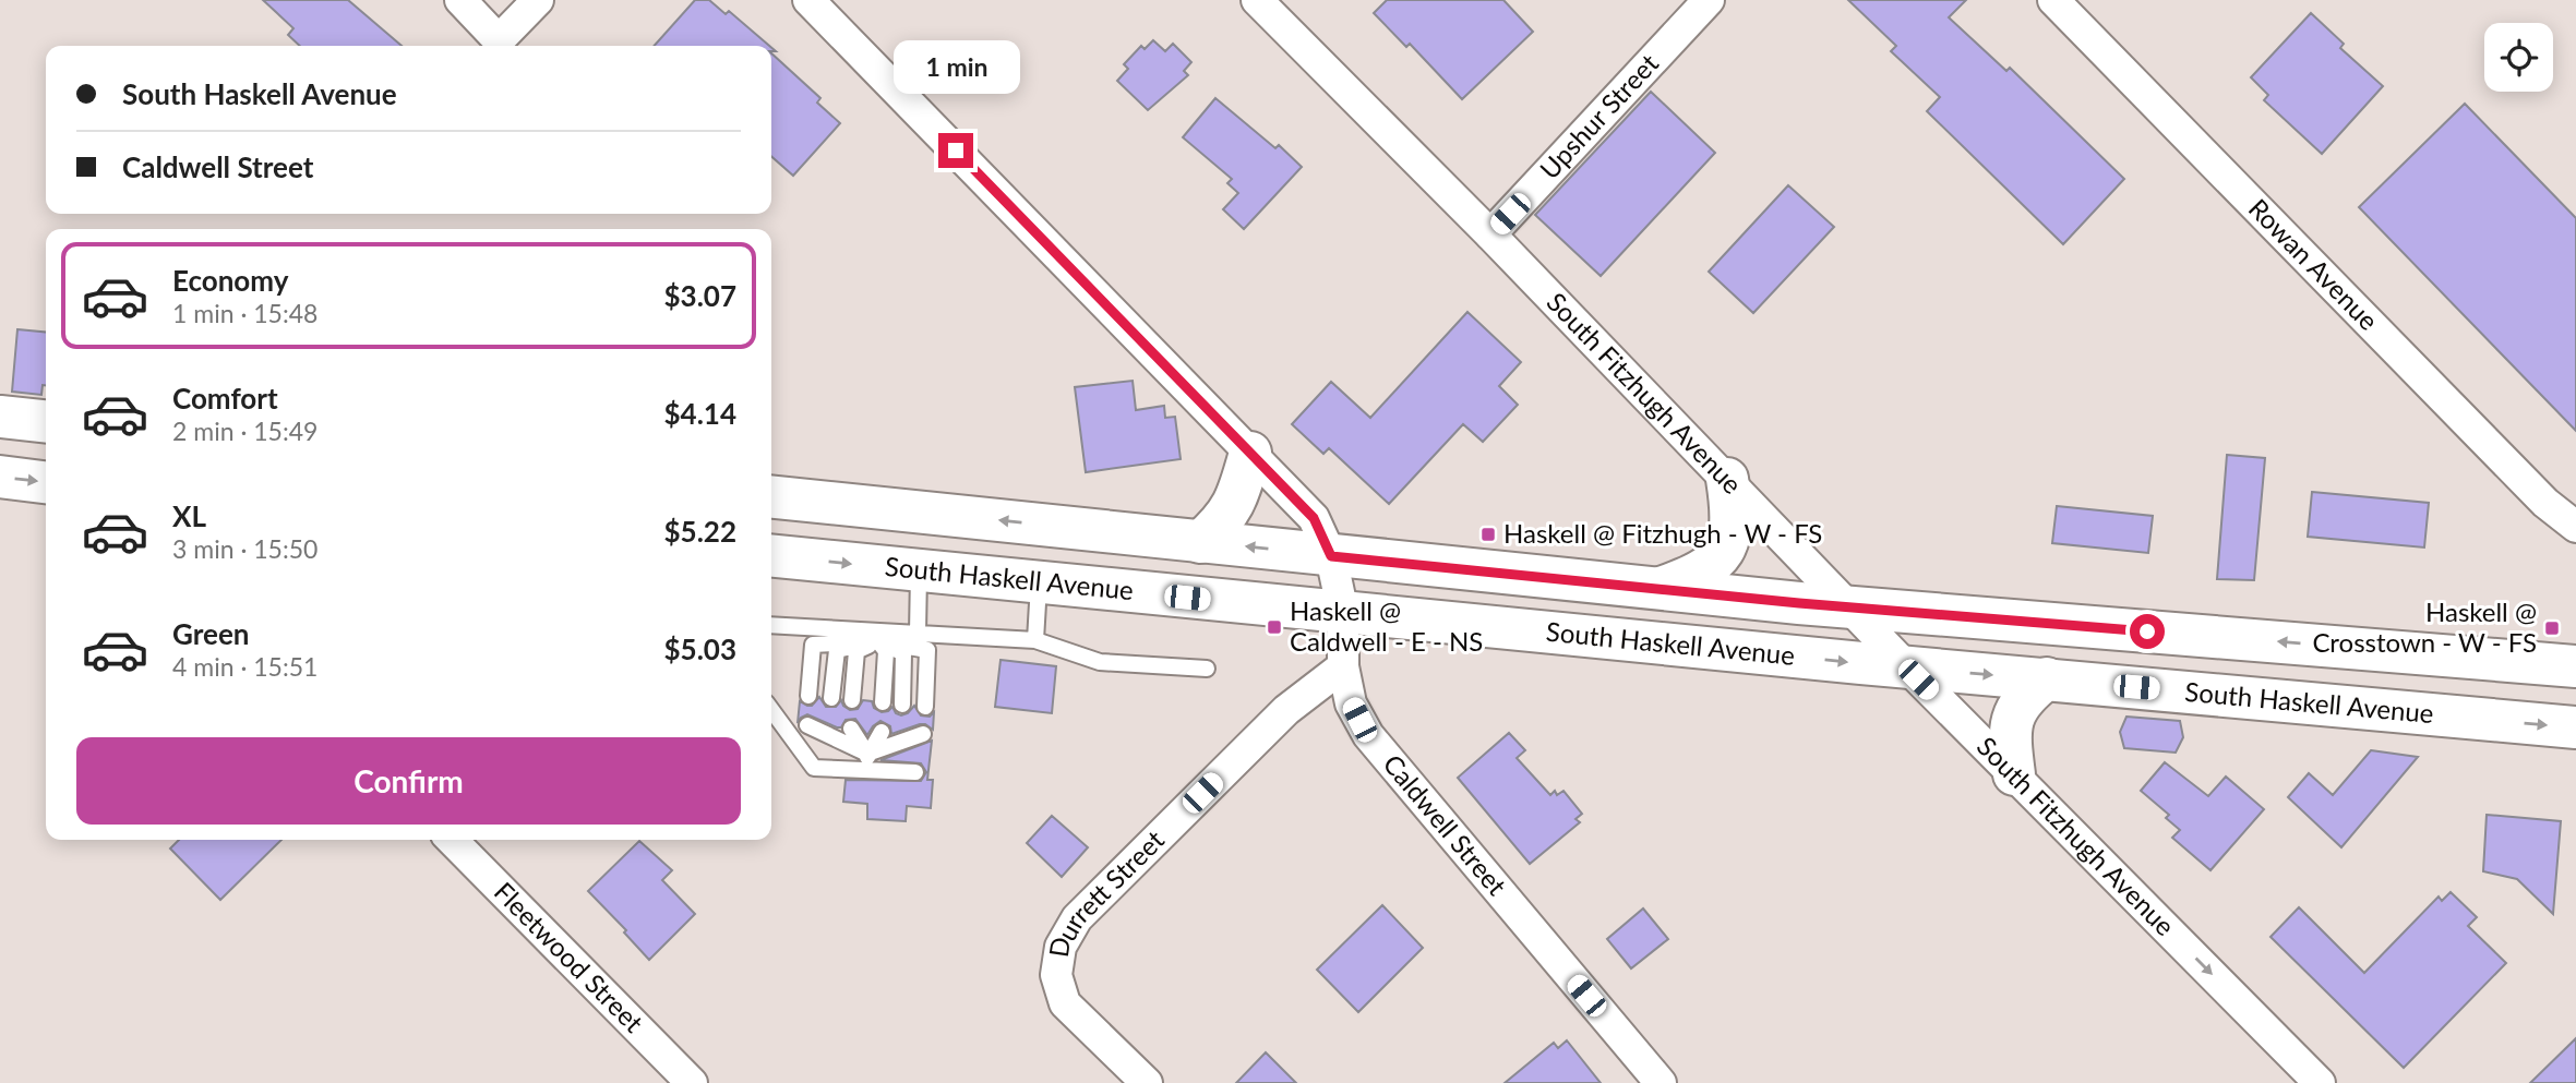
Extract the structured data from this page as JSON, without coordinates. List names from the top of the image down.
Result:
{
  "streets": {
    "main road": ["South Haskell Avenue"],
    "street": [
      "Upshur Street",
      "Rowan Avenue",
      "South Fitzhugh Avenue",
      "Caldwell Street",
      "Durrett Street",
      "Fleetwood Street"
    ]
  },
  "crossings": [
    ["Upshur Street", "South Fitzhugh Avenue"],
    ["South Fitzhugh Avenue", "South Haskell Avenue"],
    ["South Haskell Avenue", "Caldwell Street"],
    ["Caldwell Street", "Durrett Street"]
  ],
  "places": {
    "transit": ["Haskell @ Fitzhugh - W - FS", "Haskell @ Caldwell - E - NS", "Haskell @ Crosstown - W - FS"]
  },
  "page": {
    "bubble": "1 min",
    "banner": ["South Haskell Avenue", "Caldwell Street"],
    "list": [
      {
        "name": "Economy",
        "note": "1 min · 15:48",
        "value": "$3.07"
      },
      {
        "name": "Comfort",
        "note": "2 min · 15:49",
        "value": "$4.14"
      },
      {
        "name": "XL",
        "note": "3 min · 15:50",
        "value": "$5.22"
      },
      {
        "name": "Green",
        "note": "4 min · 15:51",
        "value": "$5.03"
      }
    ],
    "buttons": "Confirm"
  }
}
